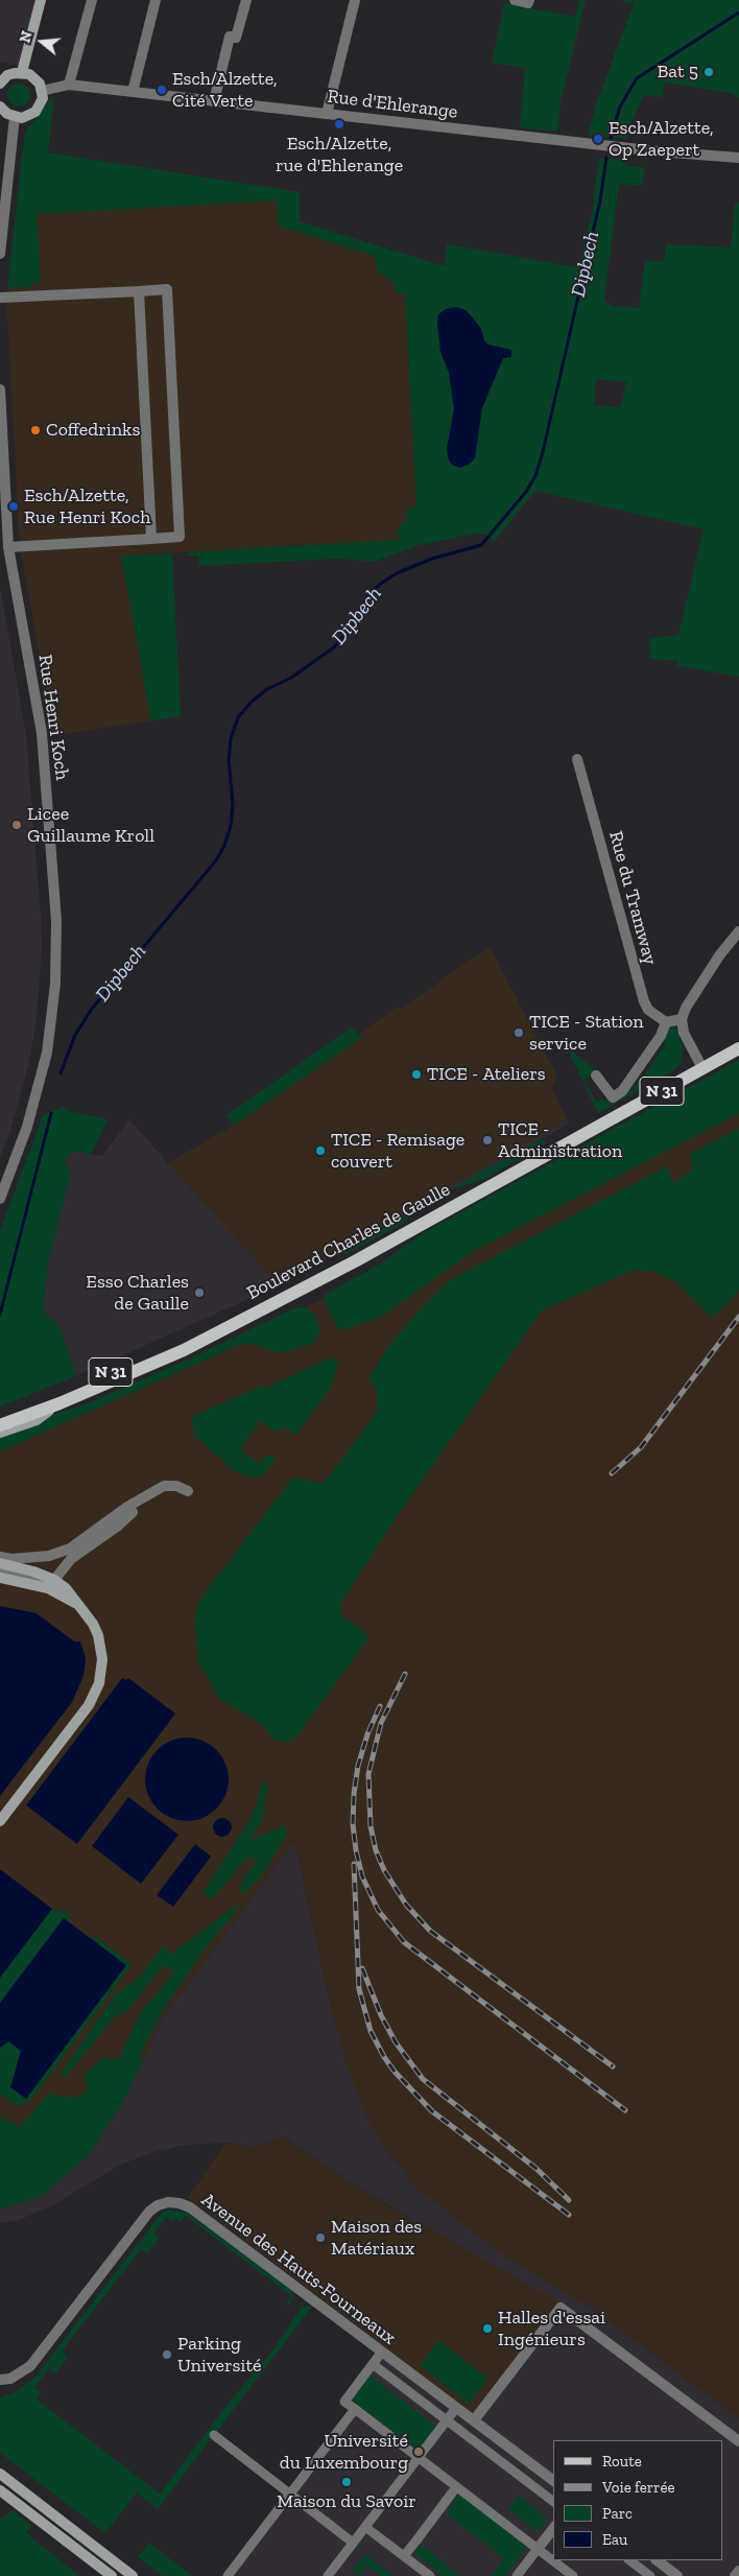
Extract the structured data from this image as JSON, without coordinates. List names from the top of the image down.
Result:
{
  "streets": {
    "main road": ["N 31", "Boulevard Charles de Gaulle"],
    "street": [
      "Rue d'Ehlerange",
      "Rue Henri Koch",
      "Rue du Tramway",
      "Avenue des Hauts-Fourneaux"
    ]
  },
  "water": ["Dipbech"],
  "places": [
    "Bat 5",
    "Esch/Alzette, Cité Verte",
    "Esch/Alzette, rue d'Ehlerange",
    "Esch/Alzette, Op Zaepert",
    "Coffedrinks",
    "Esch/Alzette, Rue Henri Koch",
    "Licee Guillaume Kroll",
    "TICE - Station service",
    "TICE - Ateliers",
    "TICE - Administration",
    "TICE - Remisage couvert",
    "Esso Charles de Gaulle",
    "Maison des Matériaux",
    "Halles d'essai Ingénieurs",
    "Parking Université",
    "Université du Luxembourg",
    "Maison du Savoir"
  ],
  "legend": [
    "Route",
    "Voie ferrée",
    "Parc",
    "Eau"
  ],
  "north": "left"
}
